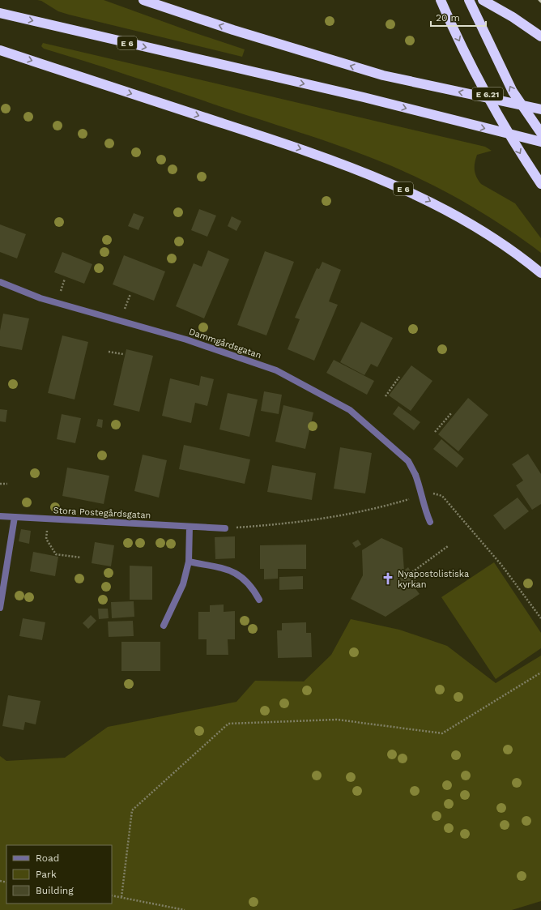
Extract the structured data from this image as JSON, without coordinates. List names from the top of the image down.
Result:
{
  "streets": {
    "highway": ["E 6", "E 6.21"],
    "street": ["Dammgårdsgatan", "Stora Postegårdsgatan"]
  },
  "places": {
    "church": ["Nyapostolistiska kyrkan"]
  },
  "legend": ["Road", "Park", "Building"],
  "scale_bar": "20 m"
}
